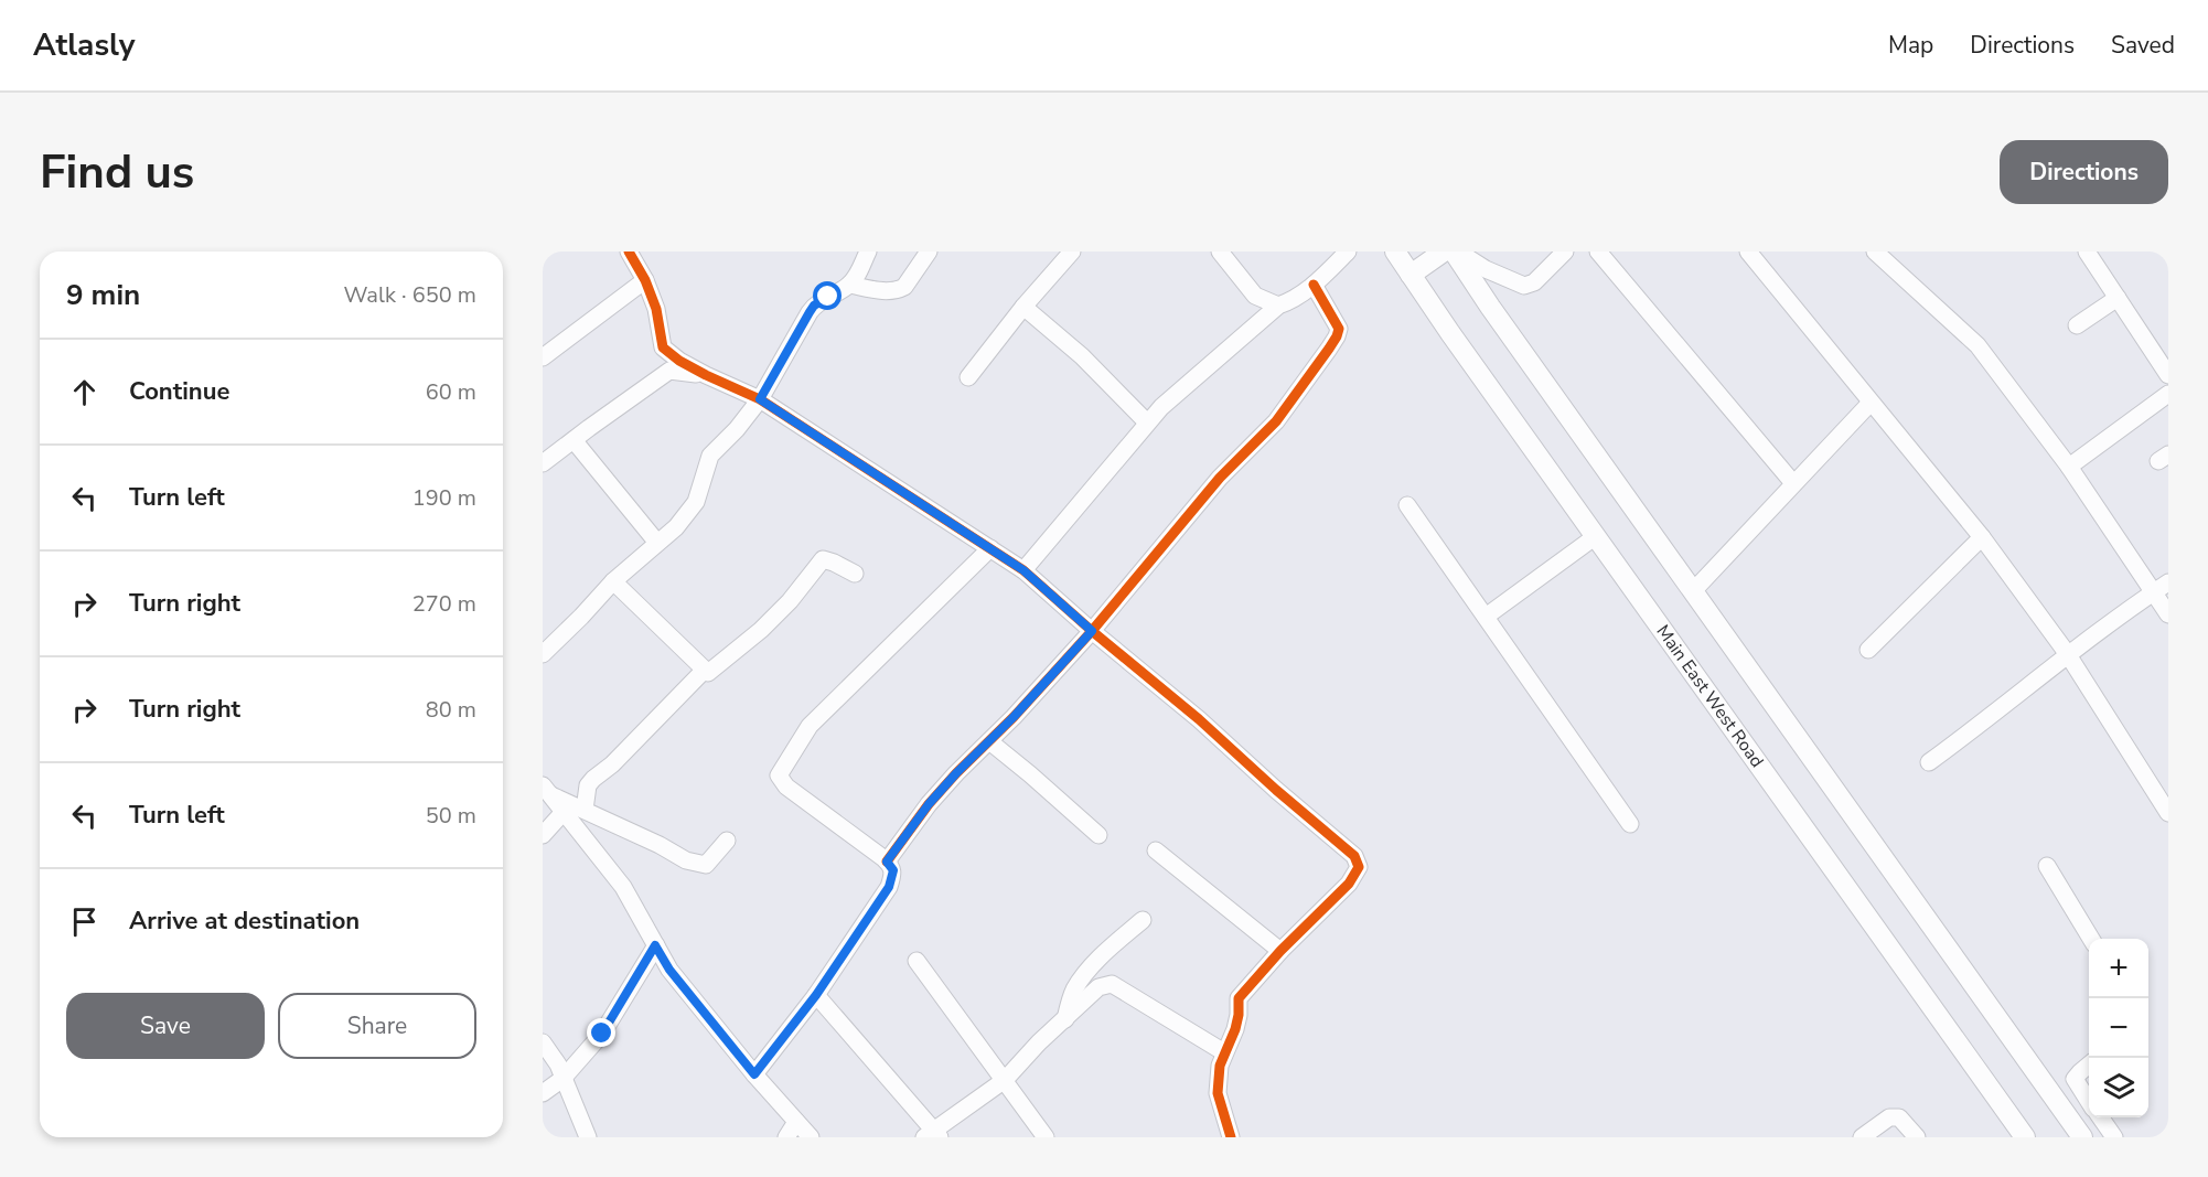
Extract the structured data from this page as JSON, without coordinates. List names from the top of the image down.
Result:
{
  "streets": {
    "main road": ["Main East West Road"]
  },
  "page": {
    "header": "Atlasly",
    "nav": ["Map", "Directions", "Saved"],
    "buttons": [
      "Directions",
      ["Save", "Share"]
    ],
    "title": "Find us",
    "heading": ["9 min", "Walk · 650 m"],
    "list": [
      ["Continue", "60 m"],
      ["Turn left", "190 m"],
      ["Turn right", "270 m"],
      ["Turn right", "80 m"],
      ["Turn left", "50 m"],
      "Arrive at destination"
    ],
    "map_buttons": ["+", "−"]
  }
}
